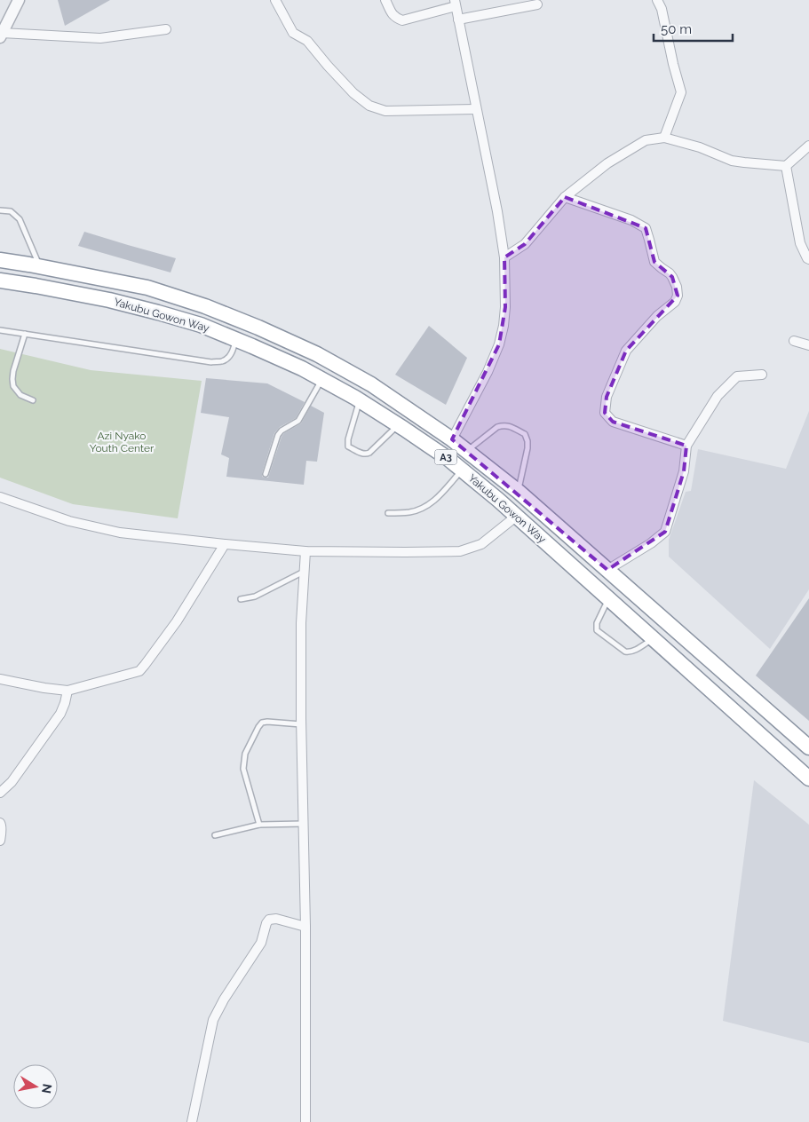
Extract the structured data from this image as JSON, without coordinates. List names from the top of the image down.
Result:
{
  "streets": {
    "highway": ["Yakubu Gowon Way", "A3"]
  },
  "parks": ["Azi Nyako Youth Center"],
  "scale_bar": "50 m",
  "north": "right"
}
